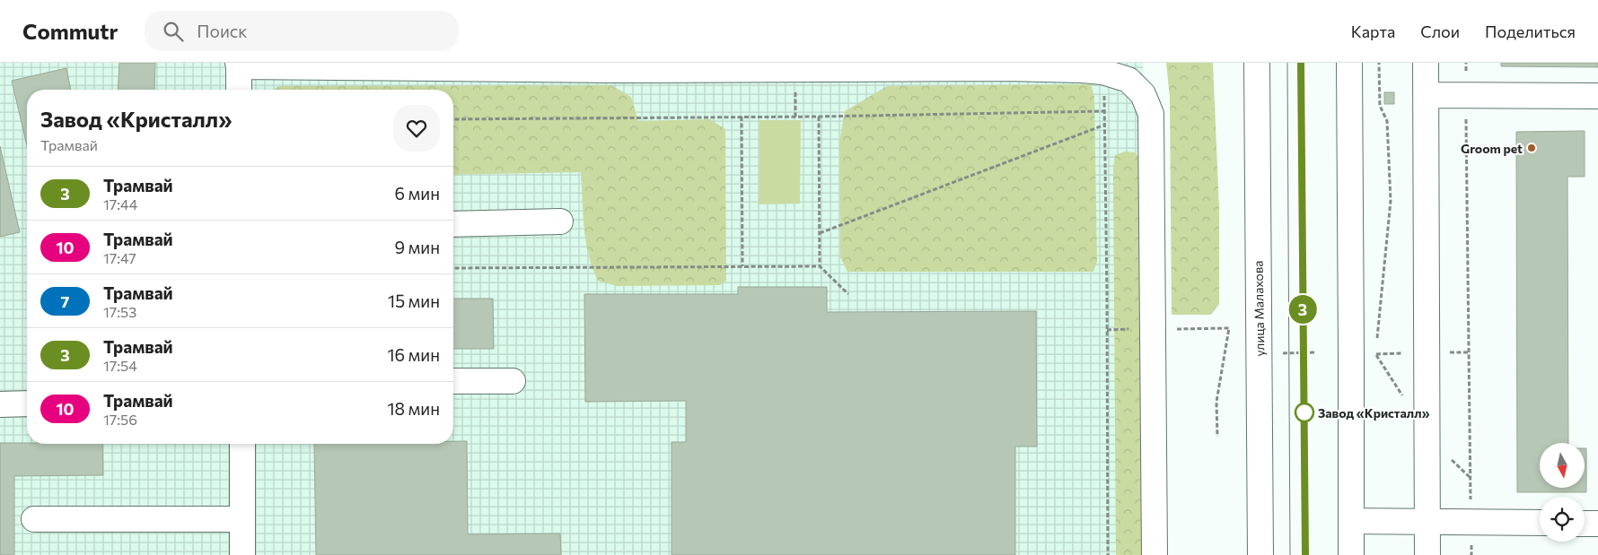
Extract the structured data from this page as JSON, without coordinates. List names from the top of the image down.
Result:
{
  "streets": {
    "street": ["улица Малахова"]
  },
  "places": ["Groom pet", "Завод «Кристалл»"],
  "lines": ["tram line 3"],
  "north": "bottom",
  "page": {
    "header": "Commutr",
    "search": "Поиск",
    "nav": ["Карта", "Слои", "Поделиться"],
    "on_map": "3",
    "heading": ["Завод «Кристалл»", "Трамвай"],
    "list": [
      {
        "mark": "3",
        "name": "Трамвай",
        "note": "17:44",
        "value": "6 мин"
      },
      {
        "mark": "10",
        "name": "Трамвай",
        "note": "17:47",
        "value": "9 мин"
      },
      {
        "mark": "7",
        "name": "Трамвай",
        "note": "17:53",
        "value": "15 мин"
      },
      {
        "mark": "3",
        "name": "Трамвай",
        "note": "17:54",
        "value": "16 мин"
      },
      {
        "mark": "10",
        "name": "Трамвай",
        "note": "17:56",
        "value": "18 мин"
      }
    ]
  }
}
